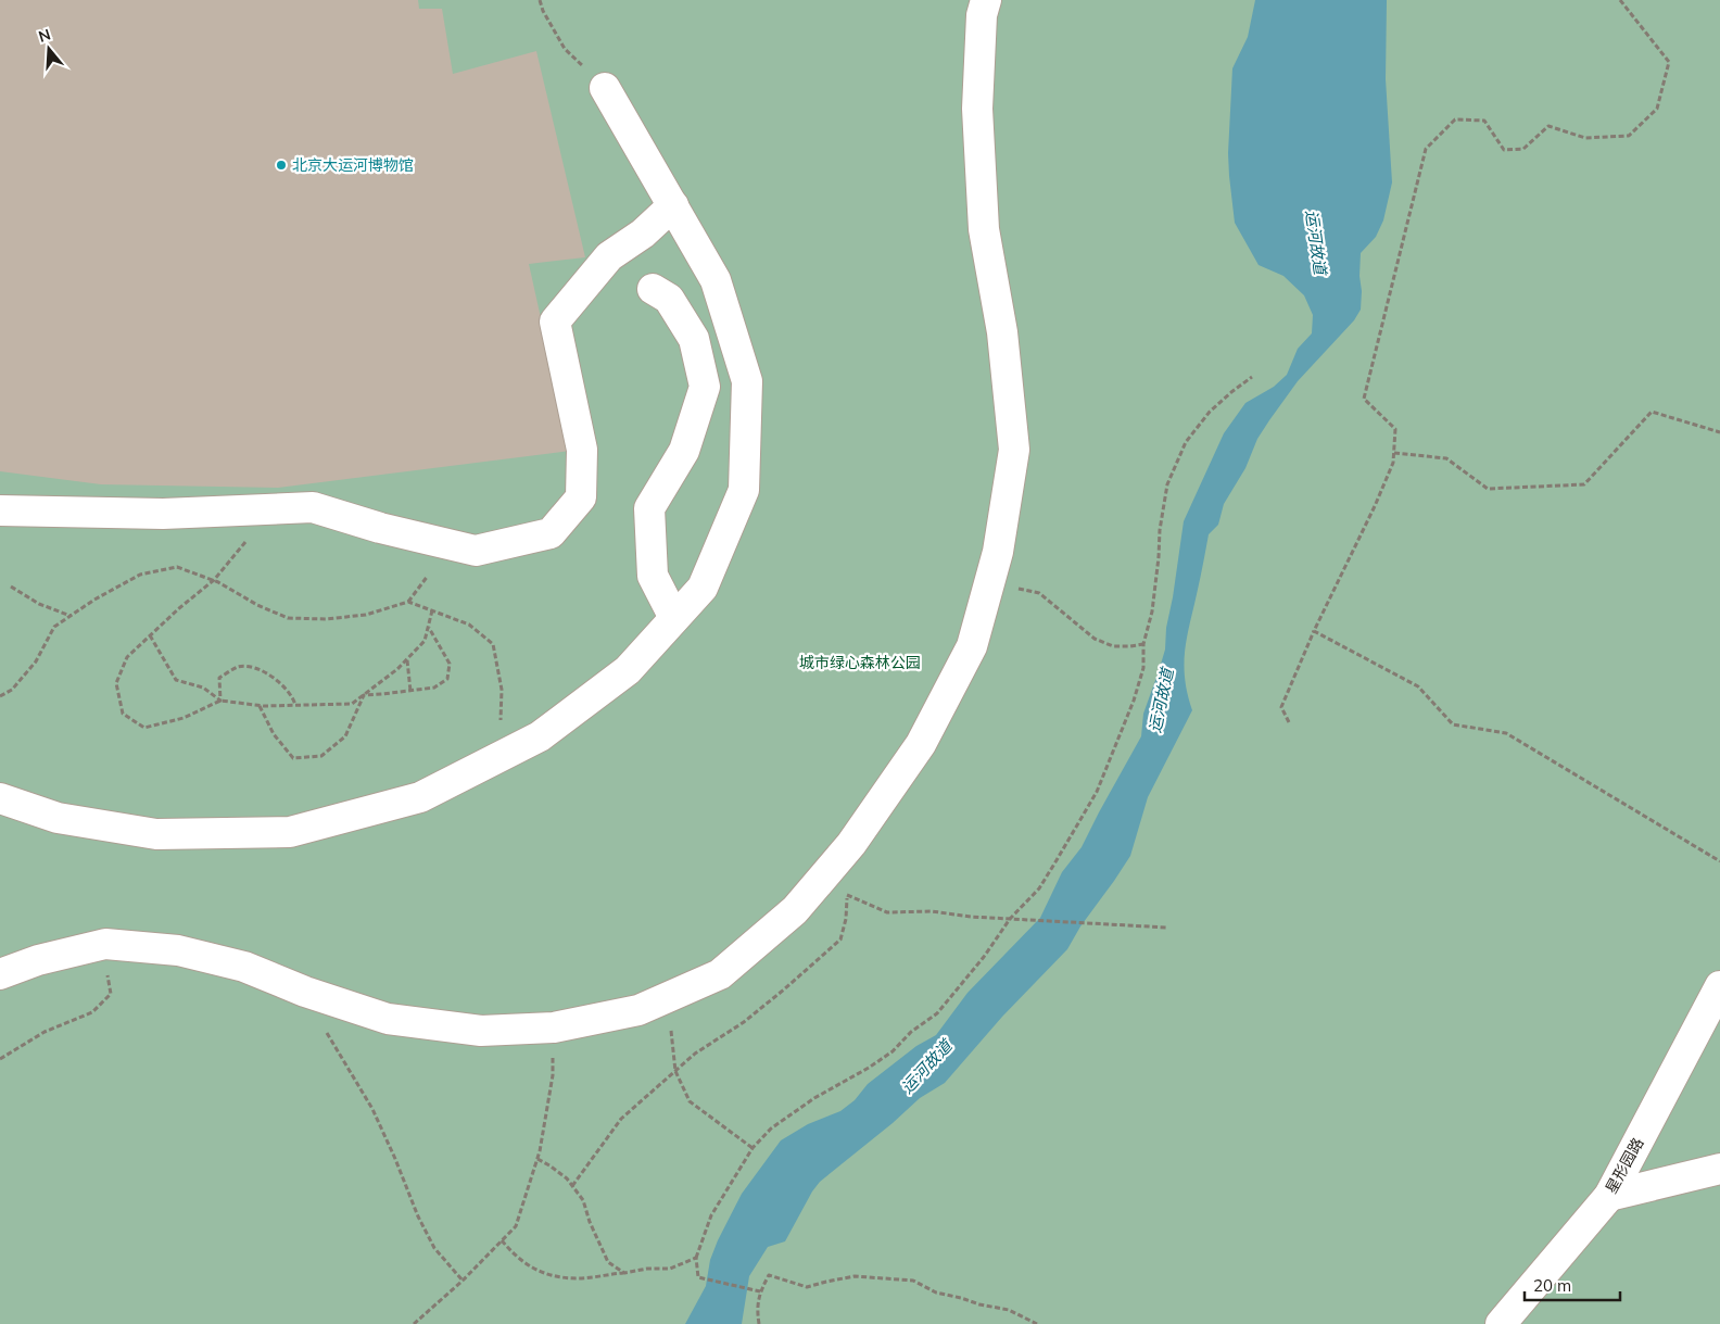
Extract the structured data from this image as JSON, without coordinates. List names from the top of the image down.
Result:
{
  "streets": {
    "street": ["星形园路"]
  },
  "water": ["运河故道"],
  "parks": ["城市绿心森林公园"],
  "places": ["北京大运河博物馆"],
  "scale_bar": "20 m",
  "north": "top"
}
